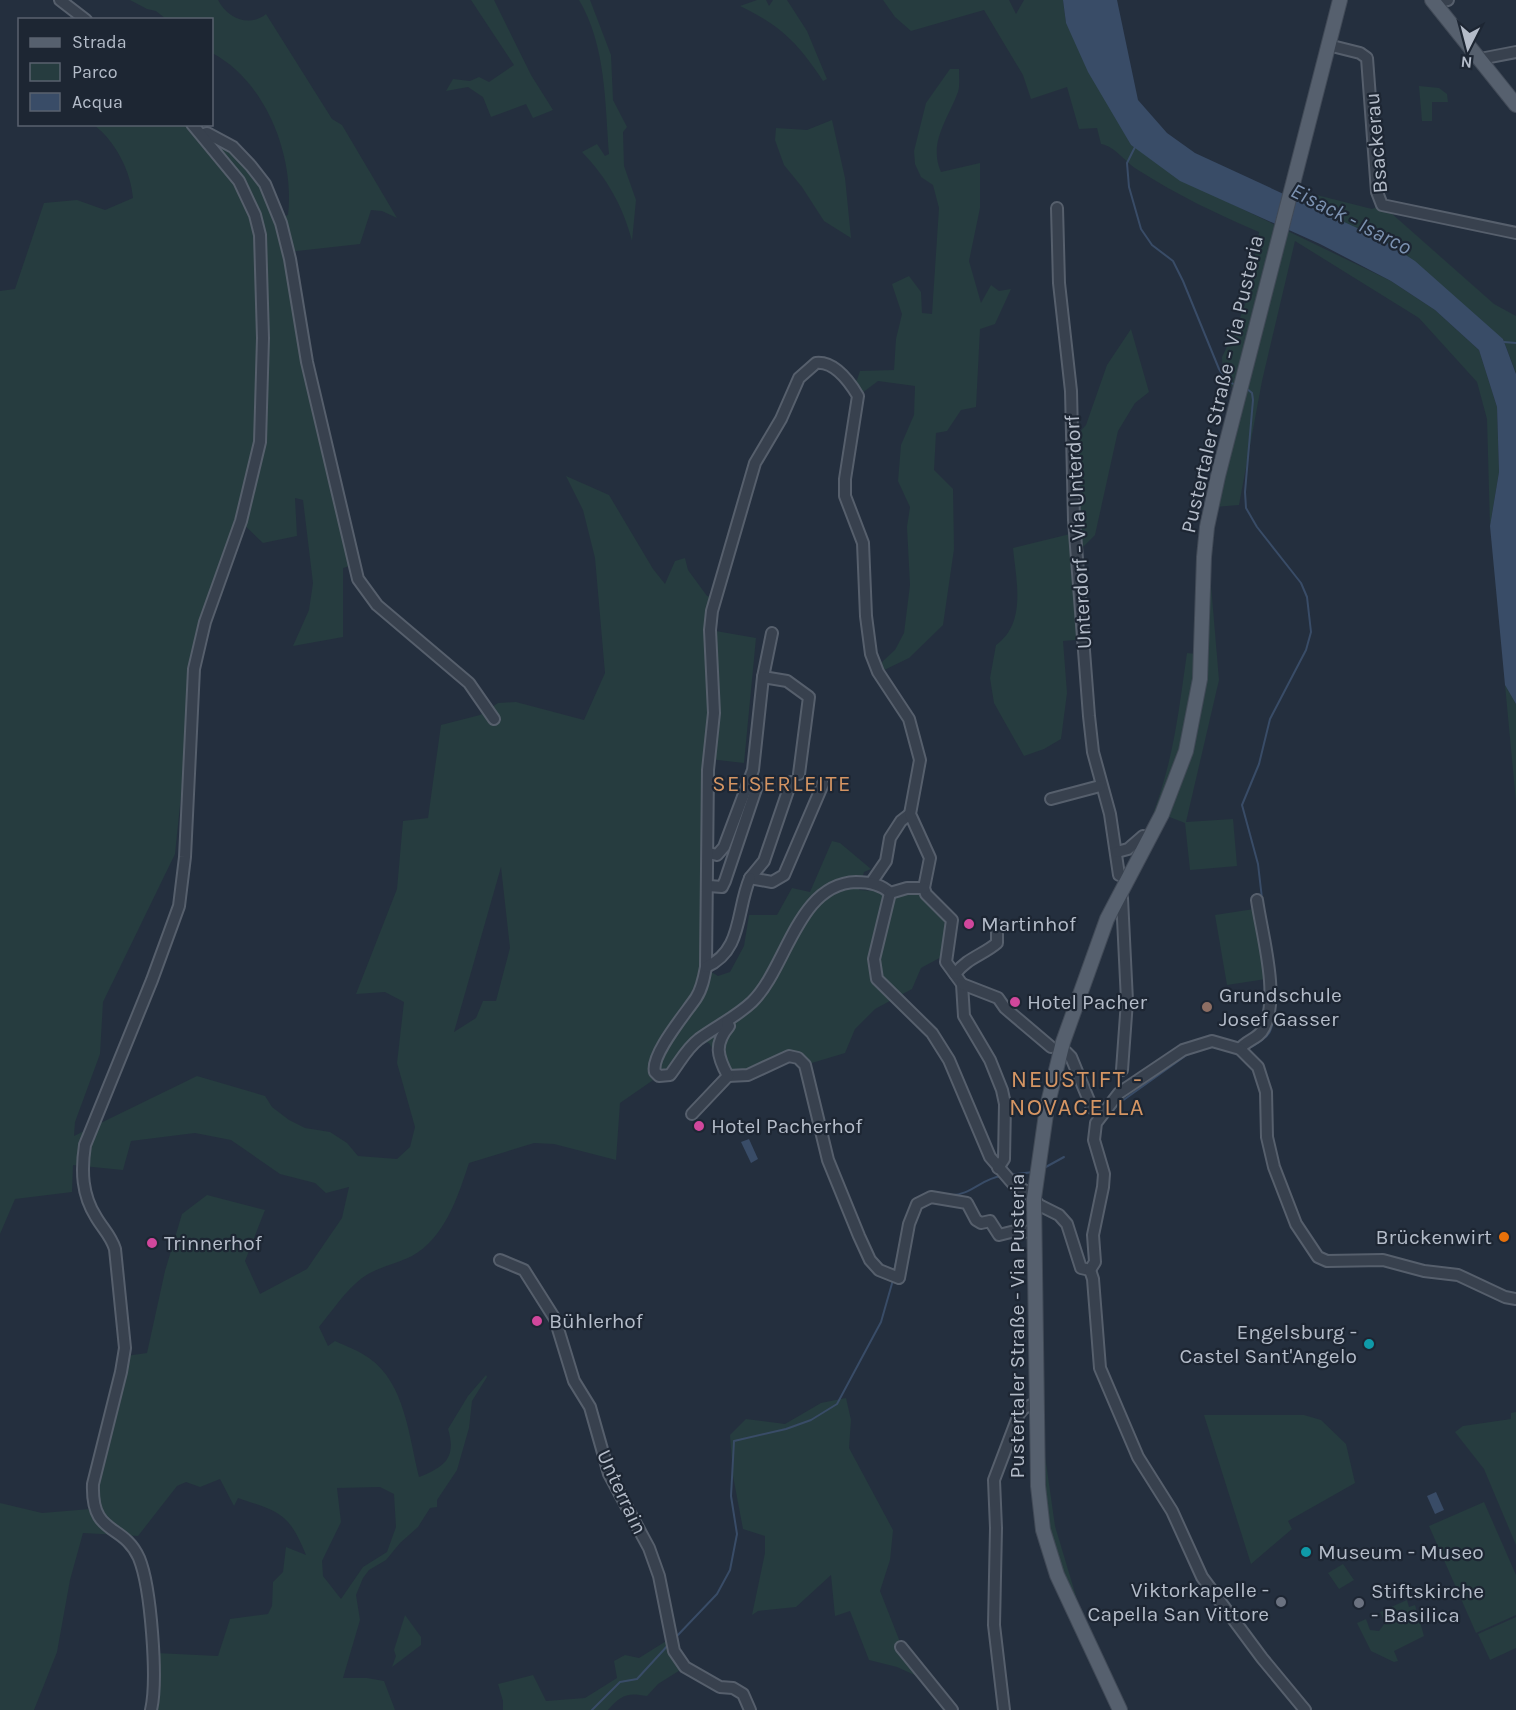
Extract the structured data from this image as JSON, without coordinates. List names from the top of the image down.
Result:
{
  "streets": {
    "main road": ["Pustertaler Straße - Via Pusteria"],
    "street": ["Bsackerau", "Unterdorf - Via Unterdorf", "Unterrain"]
  },
  "crossings": [
    ["Bsackerau", "Pustertaler Straße - Via Pusteria"]
  ],
  "districts": ["SEISERLEITE", "NEUSTIFT - NOVACELLA"],
  "water": ["Eisack - Isarco"],
  "places": [
    "Martinhof",
    "Hotel Pacher",
    "Grundschule Josef Gasser",
    "Hotel Pacherhof",
    "Brückenwirt",
    "Trinnerhof",
    "Bühlerhof",
    "Engelsburg - Castel Sant'Angelo",
    "Museum - Museo",
    "Viktorkapelle - Capella San Vittore",
    "Stiftskirche - Basilica"
  ],
  "legend": ["Strada", "Parco", "Acqua"],
  "north": "bottom"
}
